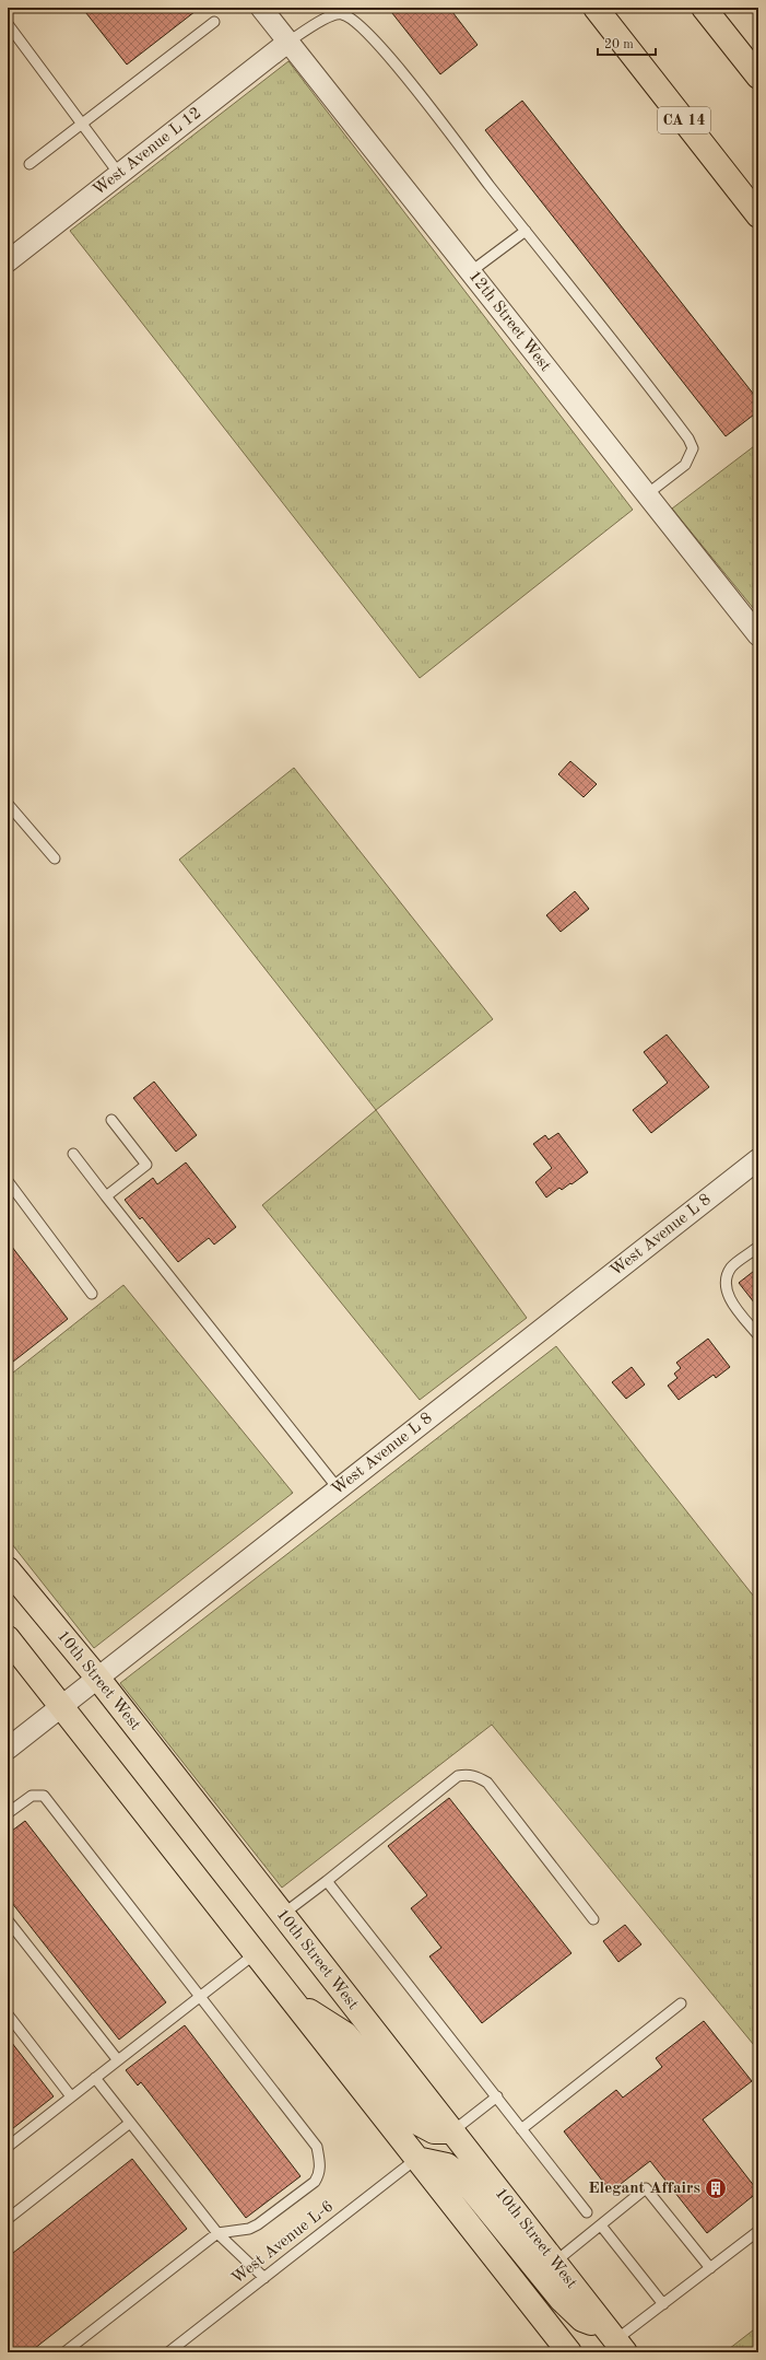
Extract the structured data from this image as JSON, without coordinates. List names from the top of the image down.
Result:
{
  "streets": {
    "main road": ["CA 14", "10th Street West"],
    "street": ["West Avenue L 12", "12th Street West", "West Avenue L 8"],
    "lane": ["West Avenue L-6"]
  },
  "crossings": [
    ["West Avenue L 12", "12th Street West"],
    ["West Avenue L 8", "10th Street West"]
  ],
  "places": {
    "building": ["Elegant Affairs"]
  },
  "scale_bar": "20 m"
}
